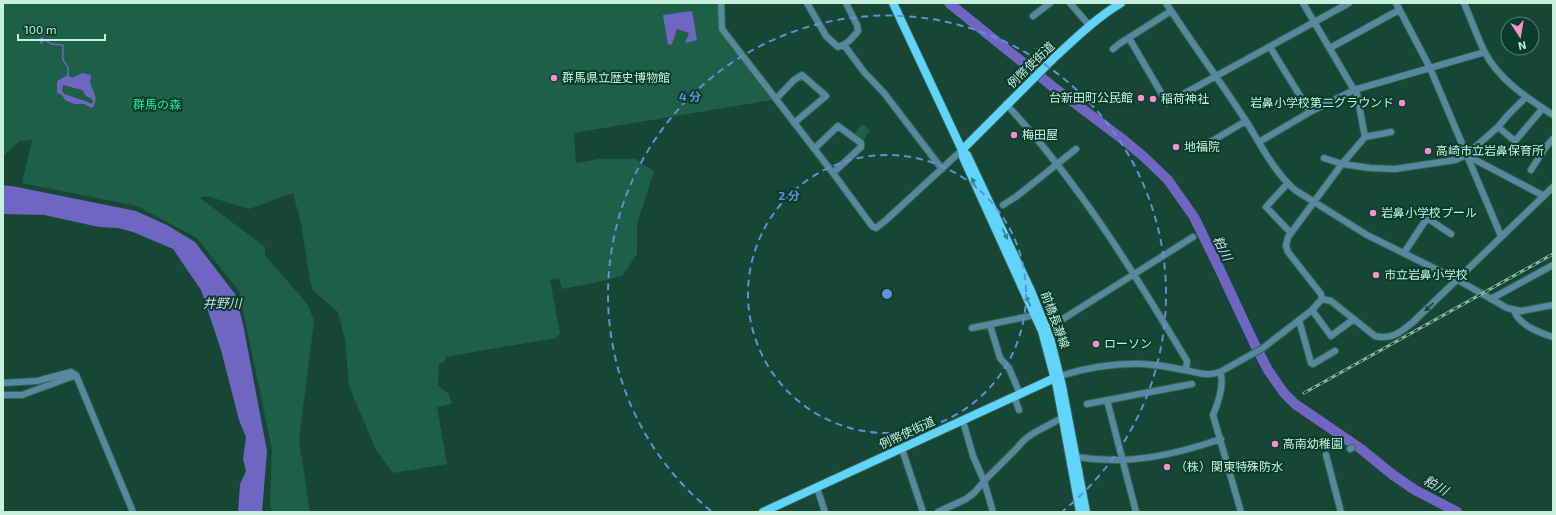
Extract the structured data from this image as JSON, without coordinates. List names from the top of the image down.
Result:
{
  "streets": {
    "main road": ["例幣使街道", "前橋長瀞線"]
  },
  "crossings": [
    ["例幣使街道", "前橋長瀞線"]
  ],
  "water": ["粕川", "井野川"],
  "parks": ["群馬の森"],
  "places": [
    "群馬県立歴史博物館",
    "台新田町公民館",
    "稲荷神社",
    "岩鼻小学校第二グラウンド",
    "梅田屋",
    "地福院",
    "高崎市立岩鼻保育所",
    "岩鼻小学校プール",
    "市立岩鼻小学校",
    "ローソン",
    "高南幼稚園",
    "（株）関東特殊防水"
  ],
  "scale_bar": "100 m",
  "north": "bottom",
  "rings": ["4 分", "2 分"]
}
